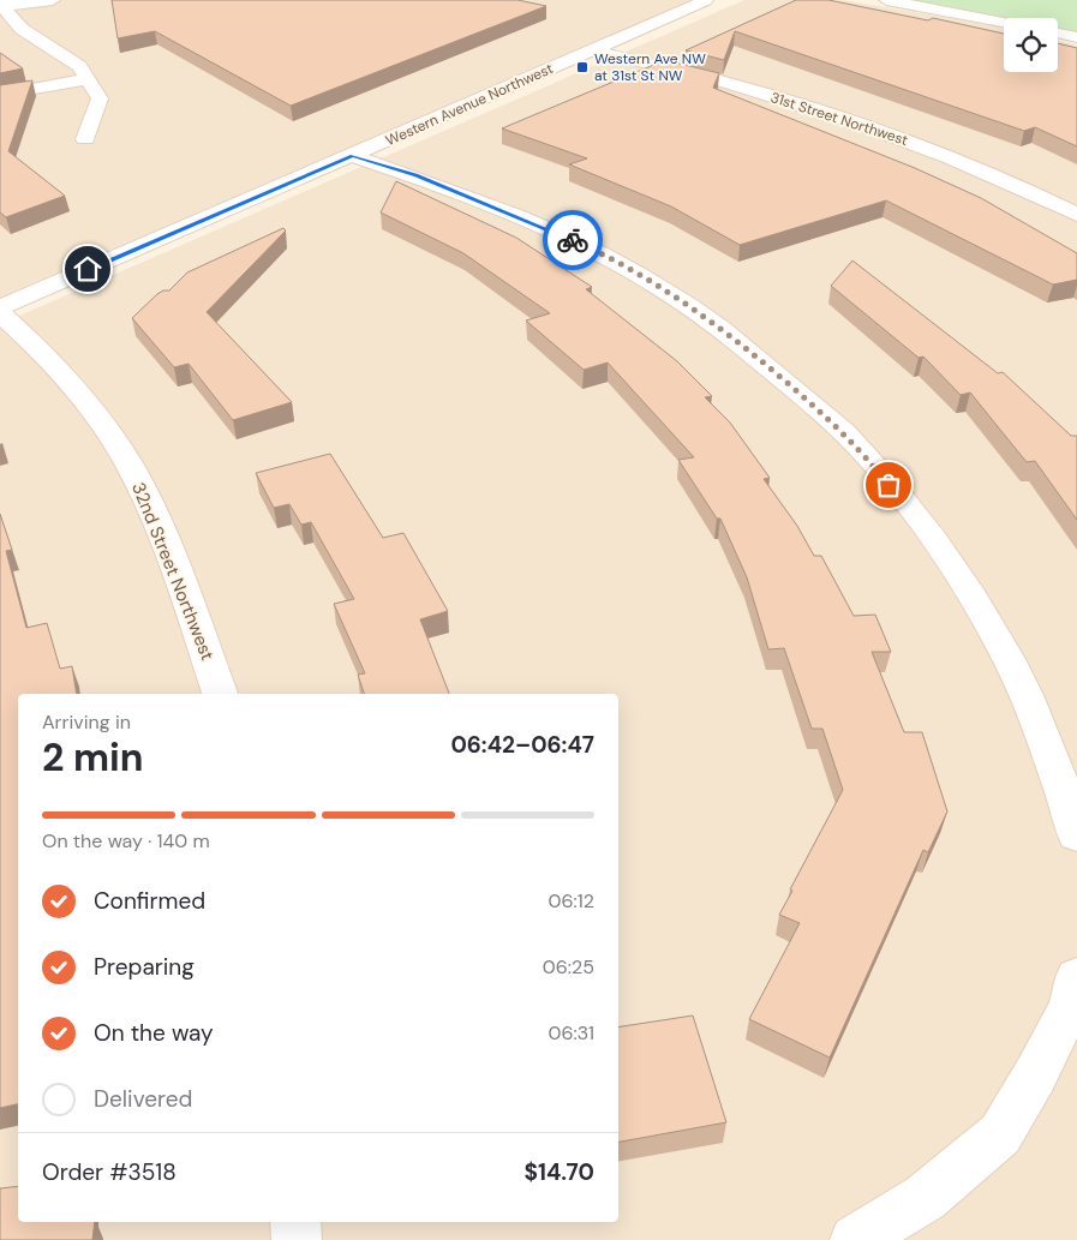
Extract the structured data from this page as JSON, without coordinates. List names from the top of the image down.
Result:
{
  "streets": {
    "street": ["Western Avenue Northwest", "31st Street Northwest", "32nd Street Northwest"]
  },
  "crossings": [
    ["Western Avenue Northwest", "31st Street Northwest"]
  ],
  "places": {
    "transit": ["Western Ave NW at 31st St NW"]
  },
  "page": {
    "heading": ["2 min", "Arriving in", "06:42–06:47"],
    "panel": ["Order #3518", "$14.70"],
    "bar": "On the way · 140 m",
    "list": [
      ["Confirmed", "06:12"],
      ["Preparing", "06:25"],
      ["On the way", "06:31"],
      "Delivered"
    ]
  }
}
